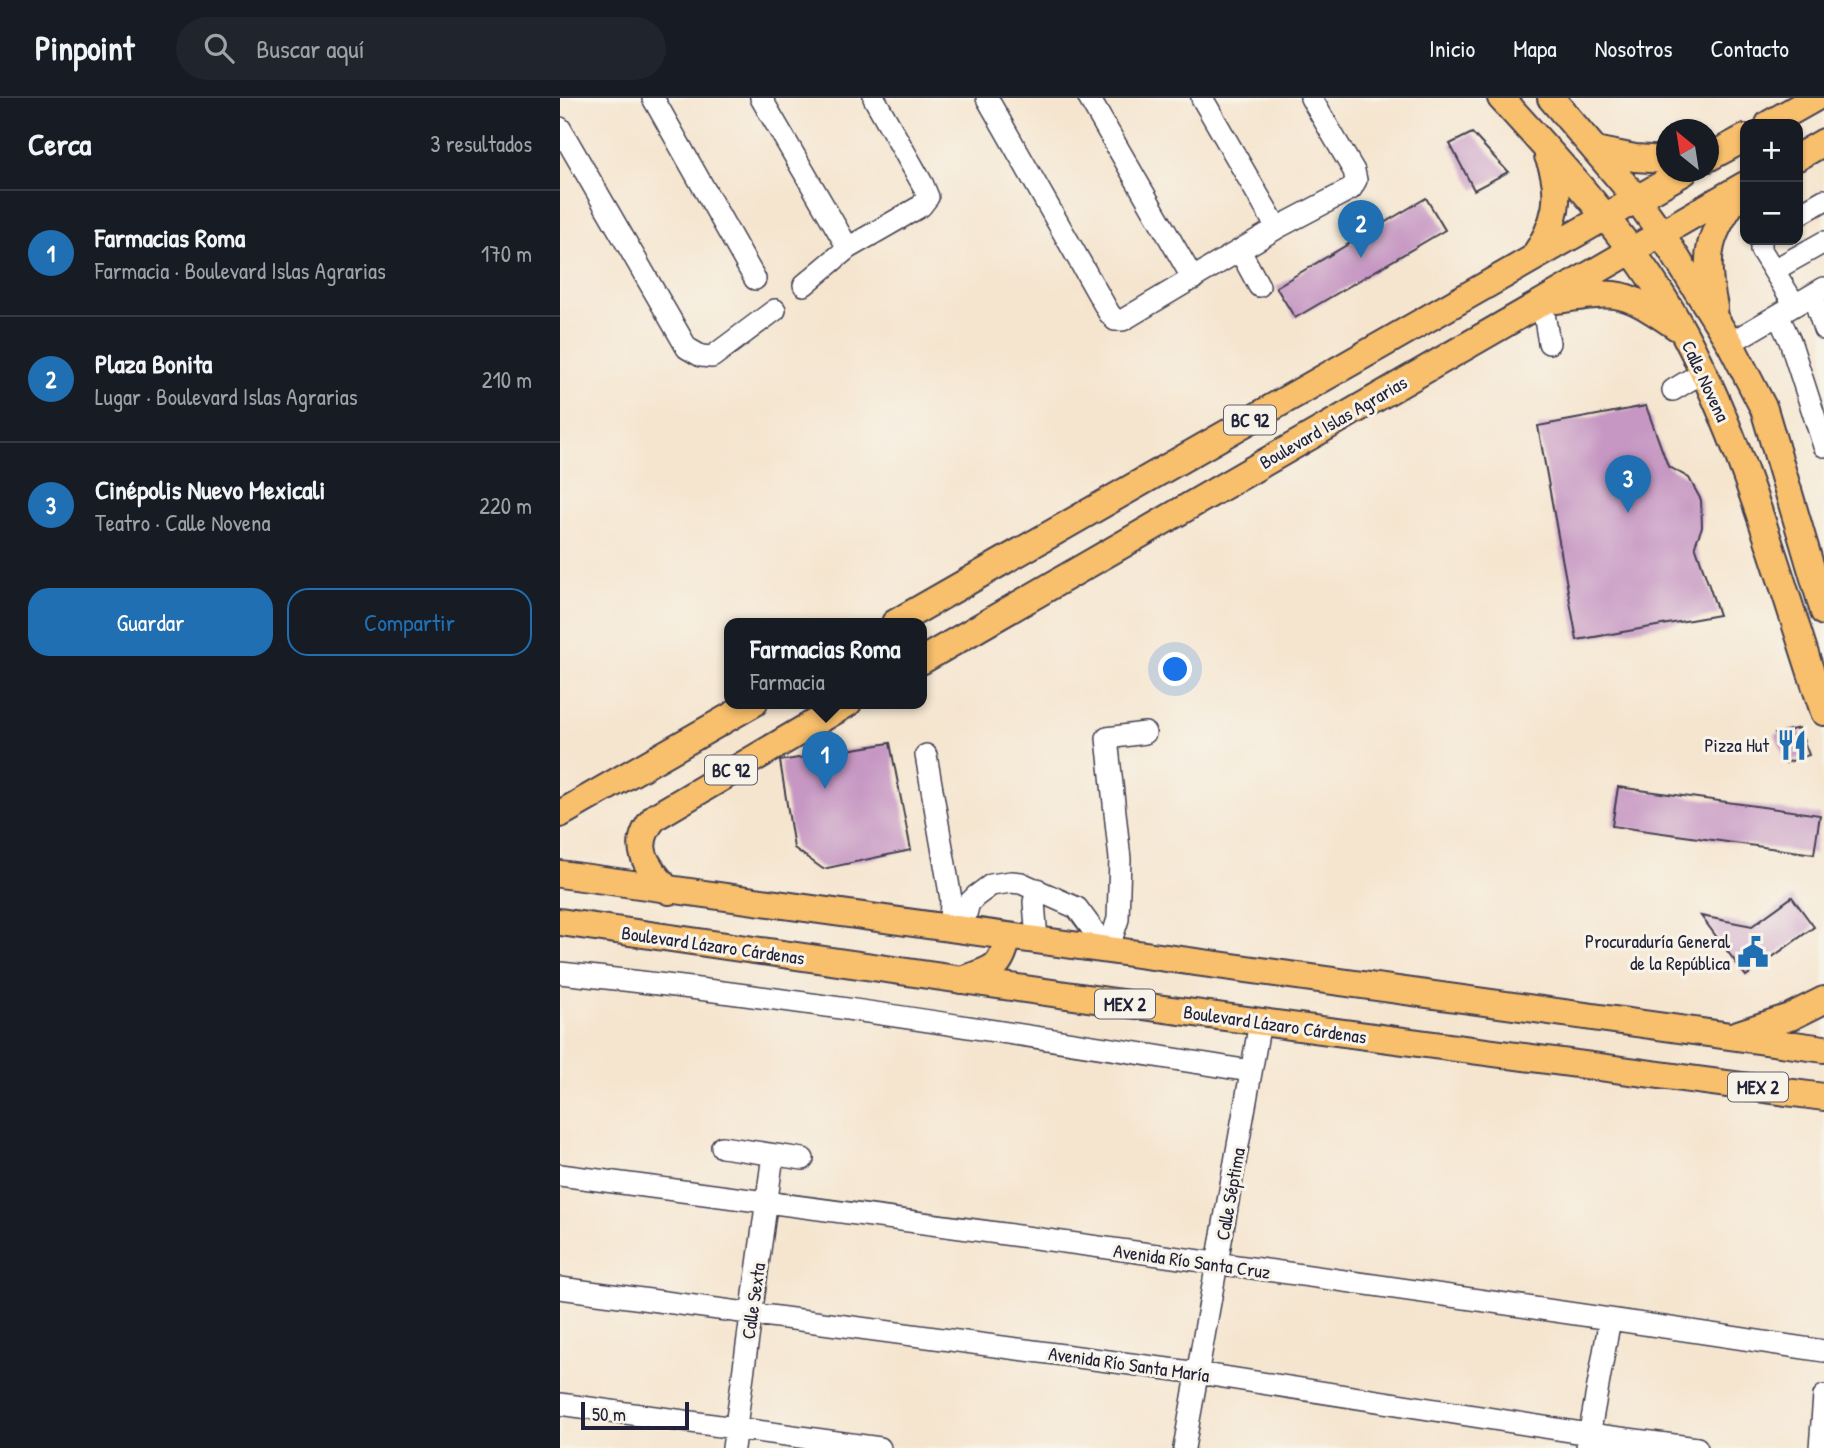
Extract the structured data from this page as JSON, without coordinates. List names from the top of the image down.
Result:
{
  "streets": {
    "main road": [
      "Calle Novena",
      "BC 92",
      "Boulevard Islas Agrarias",
      "Boulevard Lázaro Cárdenas",
      "MEX 2"
    ],
    "street": [
      "Calle Séptima",
      "Avenida Río Santa Cruz",
      "Calle Sexta",
      "Avenida Río Santa María"
    ]
  },
  "crossings": [
    ["Calle Novena", "BC 92"],
    ["Calle Novena", "Boulevard Islas Agrarias"],
    ["BC 92", "MEX 2"],
    ["Boulevard Lázaro Cárdenas", "Calle Séptima"],
    ["Calle Séptima", "Avenida Río Santa Cruz"],
    ["Calle Séptima", "Avenida Río Santa María"],
    ["Avenida Río Santa Cruz", "Calle Sexta"],
    ["Calle Sexta", "Avenida Río Santa María"]
  ],
  "places": {
    "restaurant": ["Pizza Hut"],
    "public building": ["Procuraduría General de la República"]
  },
  "scale_bar": "50 m",
  "north": "top left",
  "page": {
    "header": "Pinpoint",
    "search": "Buscar aquí",
    "nav": [
      "Inicio",
      "Mapa",
      "Nosotros",
      "Contacto"
    ],
    "heading": ["Cerca", "3 resultados"],
    "map_buttons": ["+", "−"],
    "list": [
      {
        "mark": "1",
        "name": "Farmacias Roma",
        "note": "Farmacia · Boulevard Islas Agrarias",
        "value": "170 m"
      },
      {
        "mark": "2",
        "name": "Plaza Bonita",
        "note": "Lugar · Boulevard Islas Agrarias",
        "value": "210 m"
      },
      {
        "mark": "3",
        "name": "Cinépolis Nuevo Mexicali",
        "note": "Teatro · Calle Novena",
        "value": "220 m"
      }
    ],
    "pins": ["2", "3", "1"],
    "buttons": ["Guardar", "Compartir"],
    "popup": ["Farmacias Roma", "Farmacia"],
    "scale": "50 m"
  }
}
